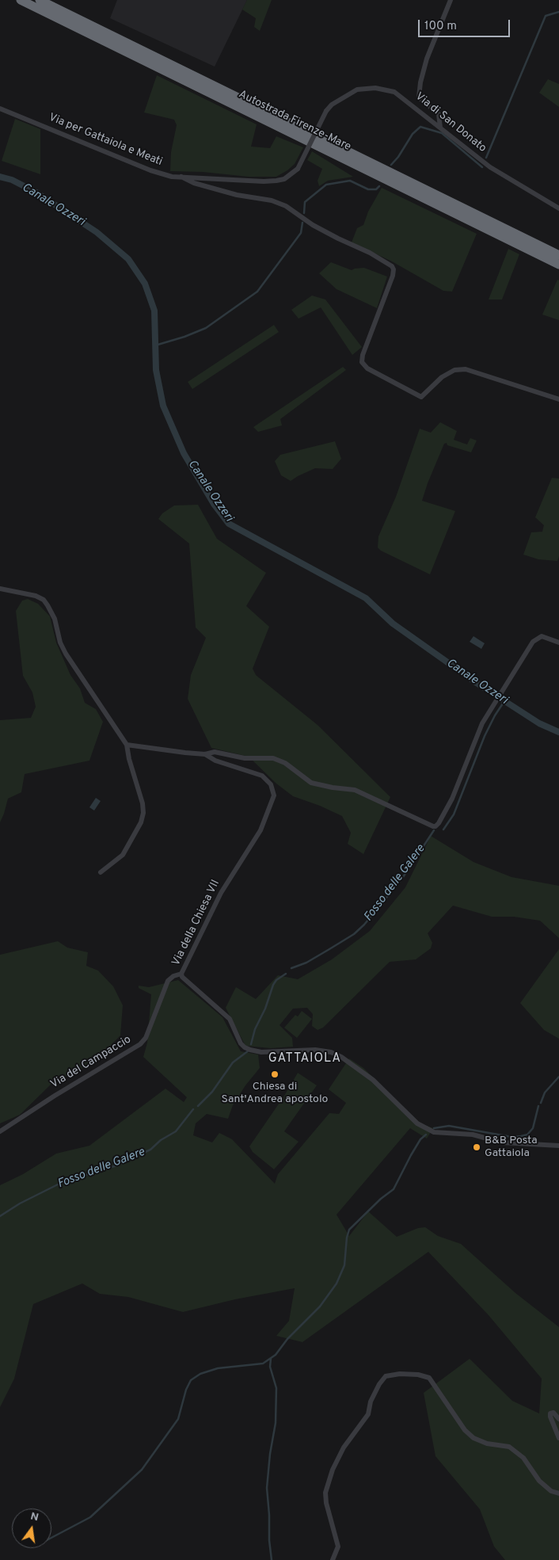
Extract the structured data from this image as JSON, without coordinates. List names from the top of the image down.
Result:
{
  "streets": {
    "highway": ["Autostrada Firenze-Mare"],
    "street": [
      "Via di San Donato",
      "Via per Gattaiola e Meati",
      "Via della Chiesa VII",
      "Via del Campaccio"
    ]
  },
  "crossings": [
    ["Via di San Donato", "Via per Gattaiola e Meati"],
    ["Via della Chiesa VII", "Via del Campaccio"]
  ],
  "districts": ["GATTAIOLA"],
  "water": ["Canale Ozzeri", "Fosso delle Galere"],
  "places": ["Chiesa di Sant'Andrea apostolo", "B&B Posta Gattaiola"],
  "scale_bar": "100 m",
  "north": "top"
}
